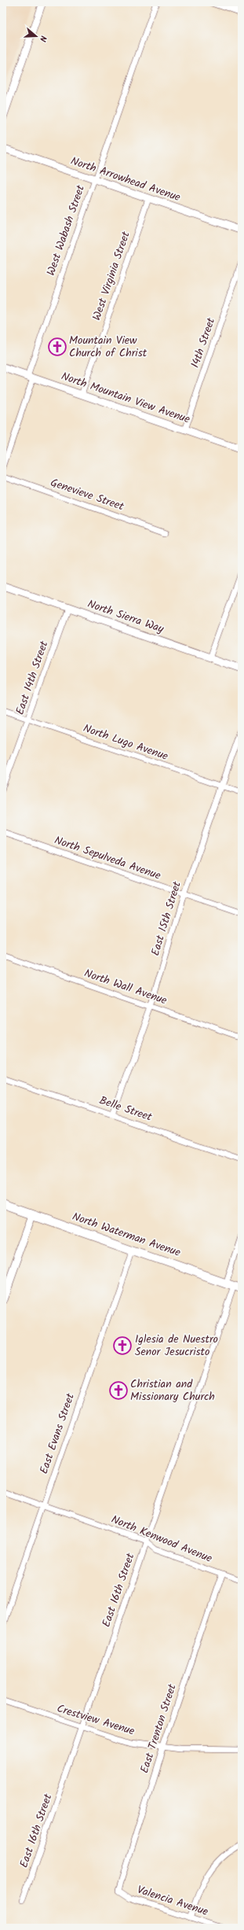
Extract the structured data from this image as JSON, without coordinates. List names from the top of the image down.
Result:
{
  "streets": {
    "main road": ["North Waterman Avenue"],
    "street": [
      "North Arrowhead Avenue",
      "West Wabash Street",
      "West Virginia Street",
      "14th Street",
      "North Mountain View Avenue",
      "Genevieve Street",
      "North Sierra Way",
      "East 14th Street",
      "North Lugo Avenue",
      "North Sepulveda Avenue",
      "East 15th Street",
      "North Wall Avenue",
      "Belle Street",
      "East Evans Street",
      "North Kenwood Avenue",
      "East 16th Street",
      "Crestview Avenue",
      "East Trenton Street",
      "Valencia Avenue"
    ]
  },
  "crossings": [
    ["North Arrowhead Avenue", "West Wabash Street"],
    ["North Arrowhead Avenue", "West Virginia Street"],
    ["West Wabash Street", "North Mountain View Avenue"],
    ["West Virginia Street", "North Mountain View Avenue"],
    ["14th Street", "North Mountain View Avenue"],
    ["North Sierra Way", "East 14th Street"],
    ["East 14th Street", "North Lugo Avenue"],
    ["North Lugo Avenue", "East 15th Street"],
    ["North Sepulveda Avenue", "East 15th Street"],
    ["East 15th Street", "North Wall Avenue"],
    ["East 15th Street", "Belle Street"],
    ["North Waterman Avenue", "East Evans Street"],
    ["North Waterman Avenue", "East 16th Street"],
    ["East Evans Street", "North Kenwood Avenue"],
    ["North Kenwood Avenue", "East 16th Street"],
    ["North Kenwood Avenue", "East Trenton Street"],
    ["East 16th Street", "Crestview Avenue"],
    ["Crestview Avenue", "East Trenton Street"],
    ["East Trenton Street", "Valencia Avenue"]
  ],
  "places": {
    "church": ["Mountain View Church of Christ", "Iglesia de Nuestro Senor Jesucristo", "Christian and Missionary Church"]
  },
  "north": "right"
}
